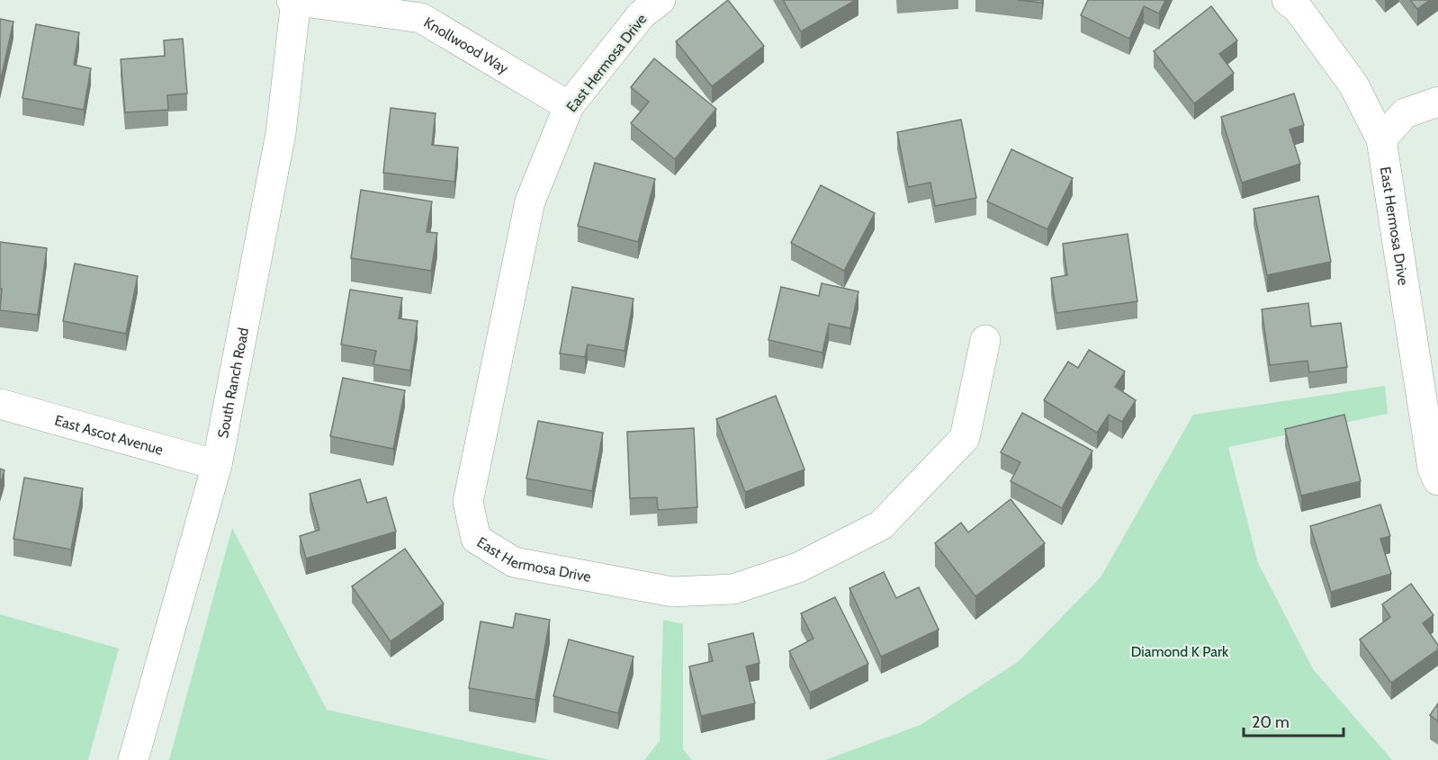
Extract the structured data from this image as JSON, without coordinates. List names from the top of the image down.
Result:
{
  "streets": {
    "street": [
      "Knollwood Way",
      "East Hermosa Drive",
      "South Ranch Road",
      "East Ascot Avenue"
    ]
  },
  "crossings": [
    ["Knollwood Way", "East Hermosa Drive"],
    ["Knollwood Way", "South Ranch Road"],
    ["South Ranch Road", "East Ascot Avenue"]
  ],
  "parks": ["Diamond K Park"],
  "scale_bar": "20 m"
}
